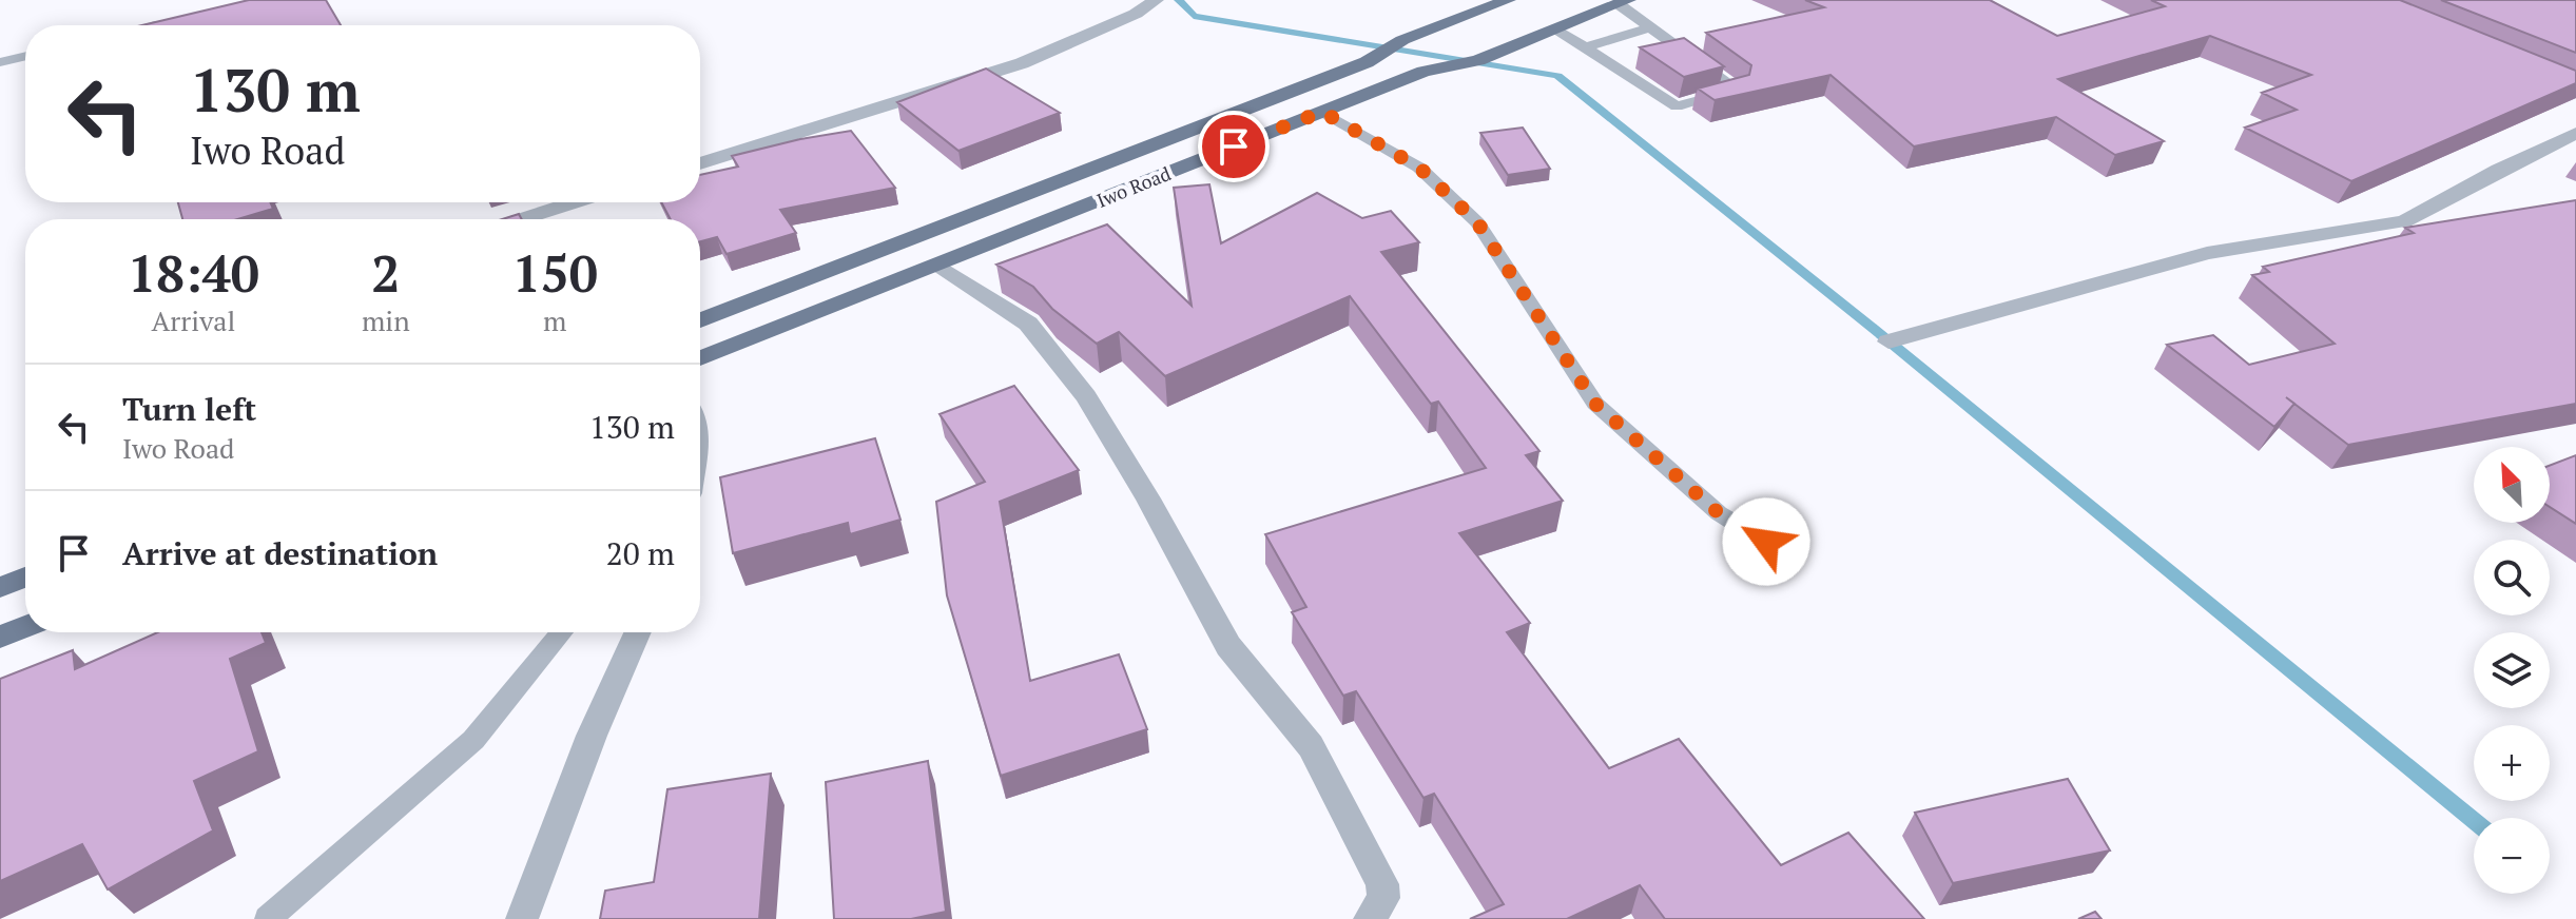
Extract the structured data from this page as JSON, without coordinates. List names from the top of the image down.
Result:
{
  "streets": {
    "main road": ["Iwo Road"]
  },
  "north": "top left",
  "page": {
    "turn": ["130 m", "Iwo Road"],
    "eta": [
      "18:40",
      "Arrival",
      "2",
      "min",
      "150",
      "m"
    ],
    "list": [
      {
        "name": "Turn left",
        "note": "Iwo Road",
        "value": "130 m"
      },
      {
        "name": "Arrive at destination",
        "value": "20 m"
      }
    ],
    "map_buttons": ["+", "−"]
  }
}
